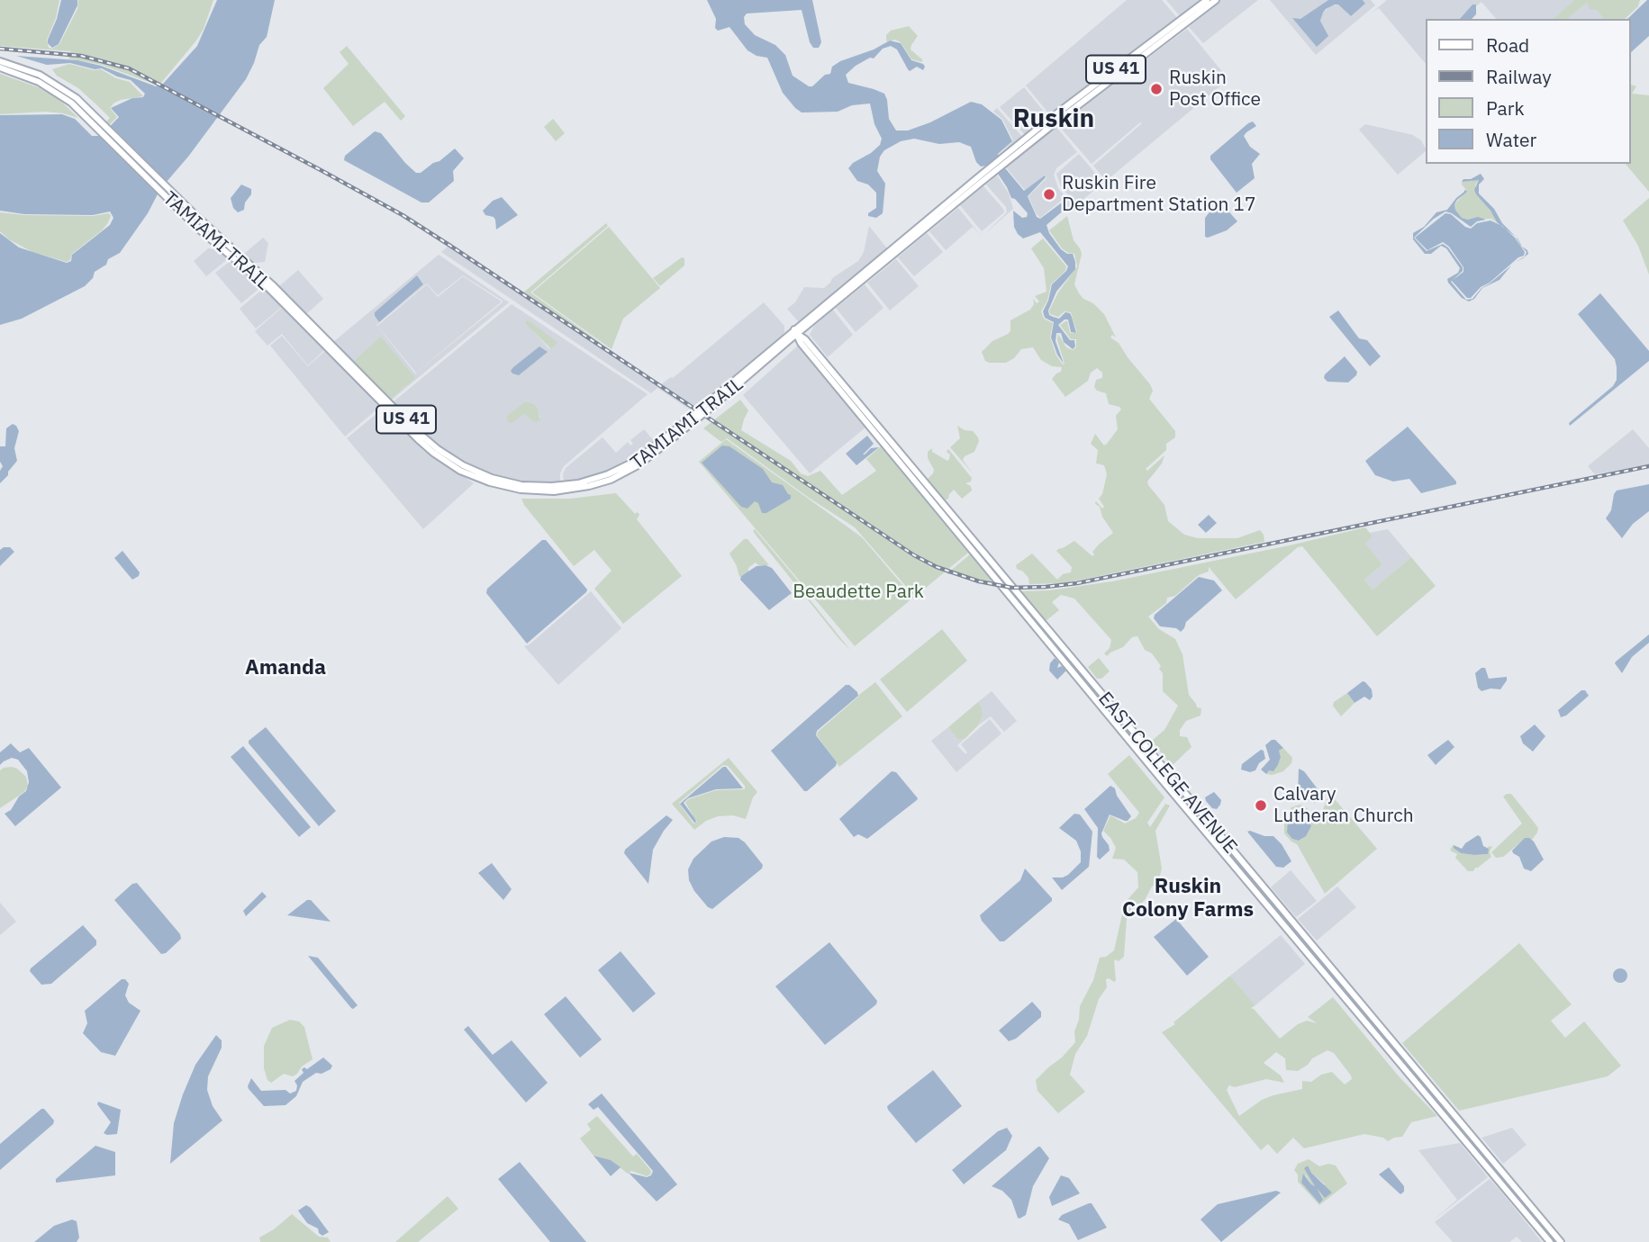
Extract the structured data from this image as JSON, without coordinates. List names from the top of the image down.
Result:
{
  "streets": {
    "main road": ["US 41", "TAMIAMI TRAIL", "EAST COLLEGE AVENUE"]
  },
  "crossings": [
    ["TAMIAMI TRAIL", "EAST COLLEGE AVENUE"]
  ],
  "districts": ["Ruskin", "Amanda", "Ruskin Colony Farms"],
  "parks": ["Beaudette Park"],
  "places": ["Ruskin Post Office", "Ruskin Fire Department Station 17", "Calvary Lutheran Church"],
  "legend": [
    "Road",
    "Railway",
    "Park",
    "Water"
  ]
}
